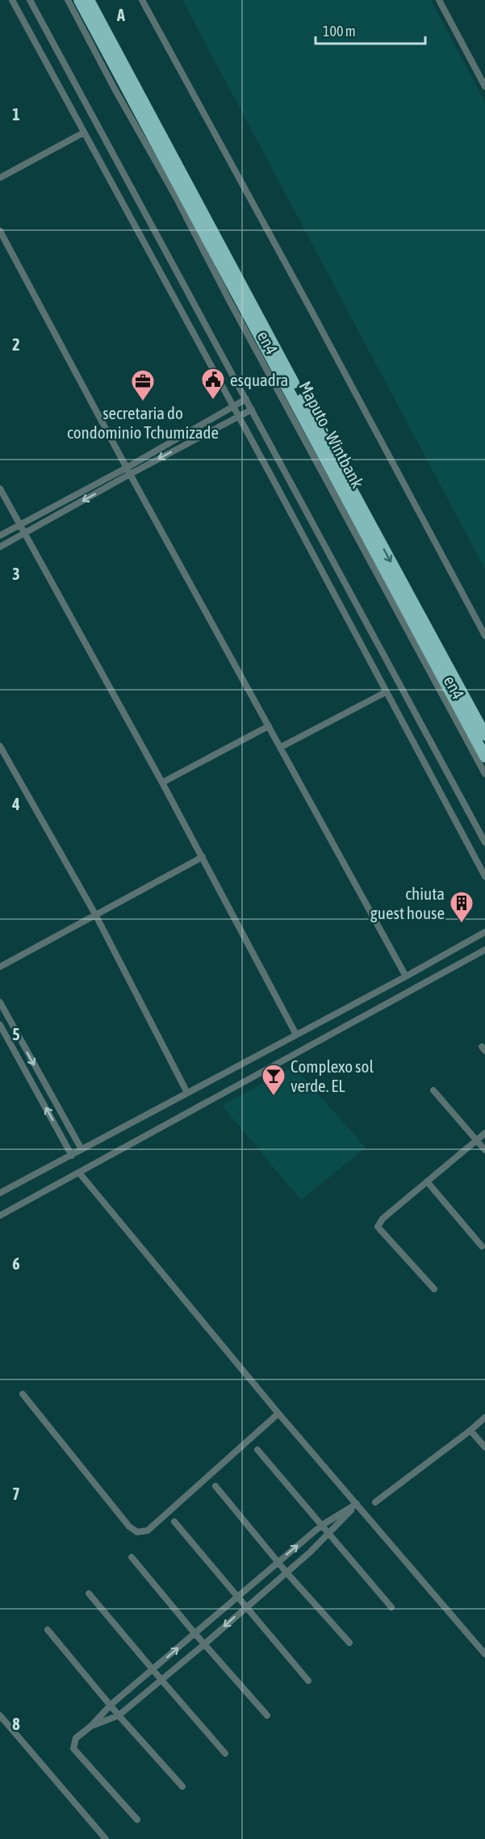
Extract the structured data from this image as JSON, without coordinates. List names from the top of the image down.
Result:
{
  "streets": {
    "highway": ["Maputo - Wintbank"],
    "street": ["en4"]
  },
  "places": {
    "public building": ["esquadra"],
    "office": ["secretaria do condominio Tchumizade"],
    "building": ["chiuta guest house"],
    "bar": ["Complexo sol verde. EL"]
  },
  "scale_bar": "100 m",
  "grid": {
    "columns": ["A"],
    "rows": [
      "1",
      "2",
      "3",
      "4",
      "5",
      "6",
      "7",
      "8"
    ]
  }
}
